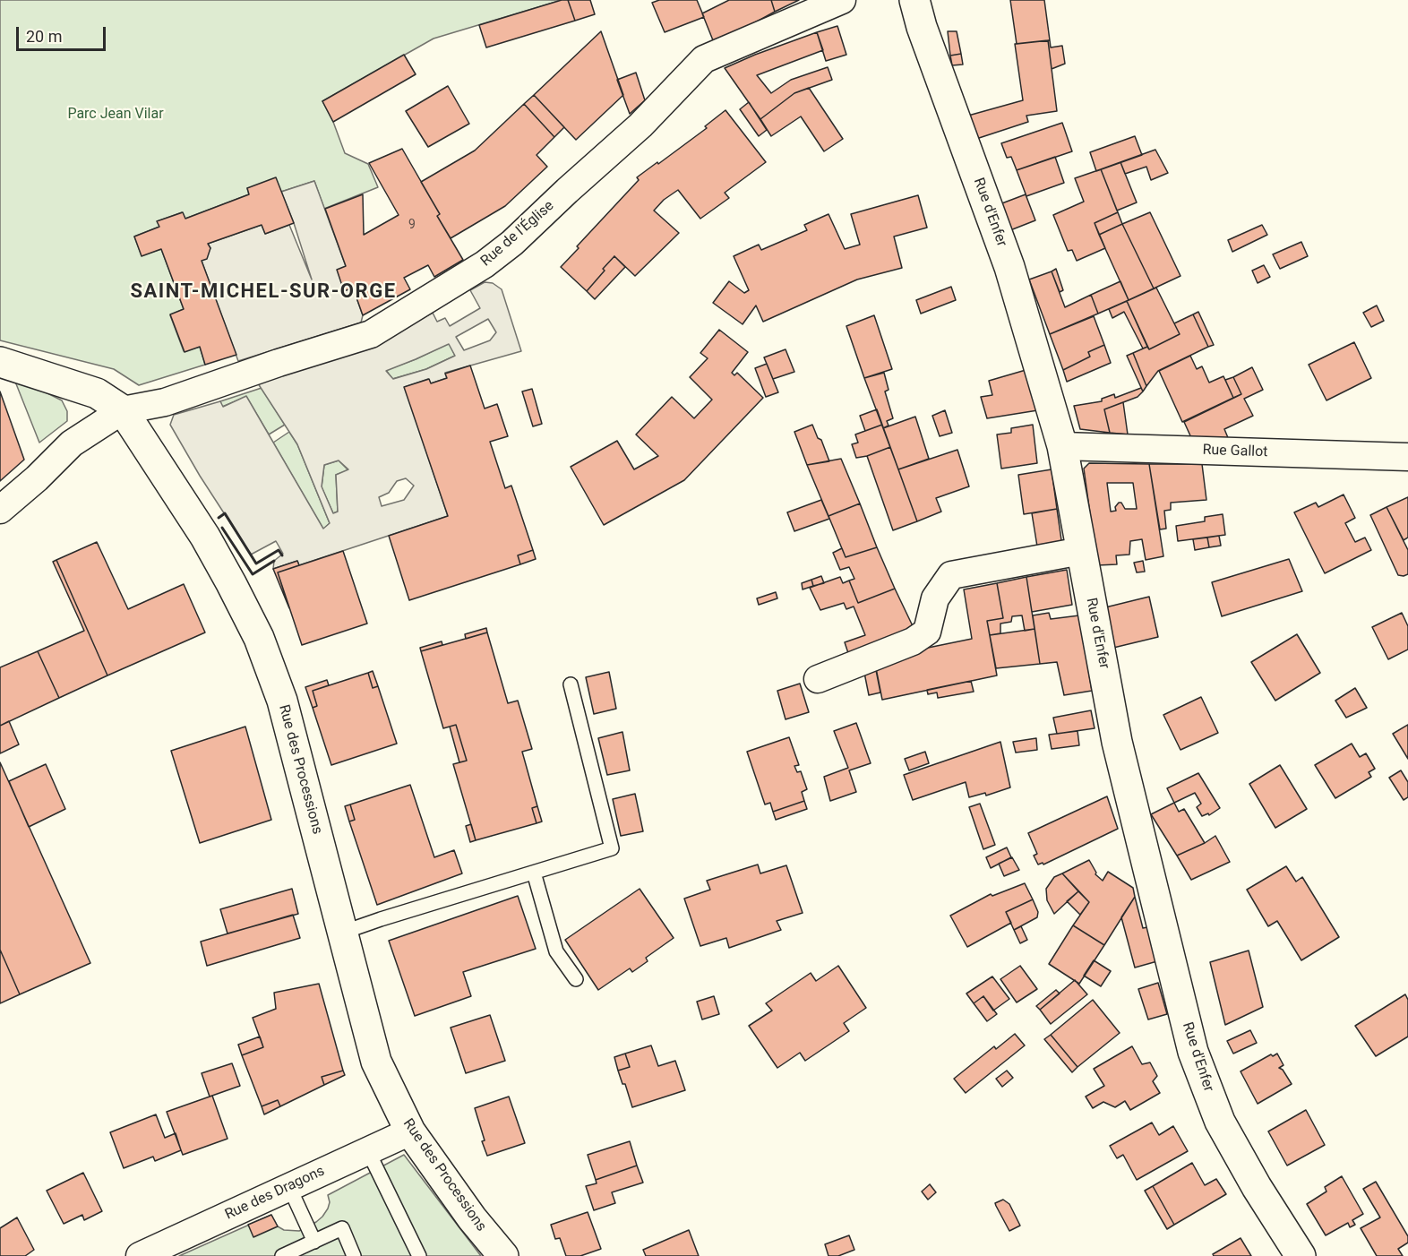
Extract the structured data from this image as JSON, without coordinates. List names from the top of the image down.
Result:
{
  "streets": {
    "street": [
      "Rue d'Enfer",
      "Rue de l'Église",
      "Rue Gallot",
      "Rue des Processions",
      "Rue des Dragons"
    ]
  },
  "crossings": [
    ["Rue d'Enfer", "Rue Gallot"],
    ["Rue de l'Église", "Rue des Processions"],
    ["Rue des Processions", "Rue des Dragons"]
  ],
  "districts": ["SAINT-MICHEL-SUR-ORGE"],
  "parks": ["Parc Jean Vilar"],
  "house_numbers": ["9"],
  "scale_bar": "20 m"
}
